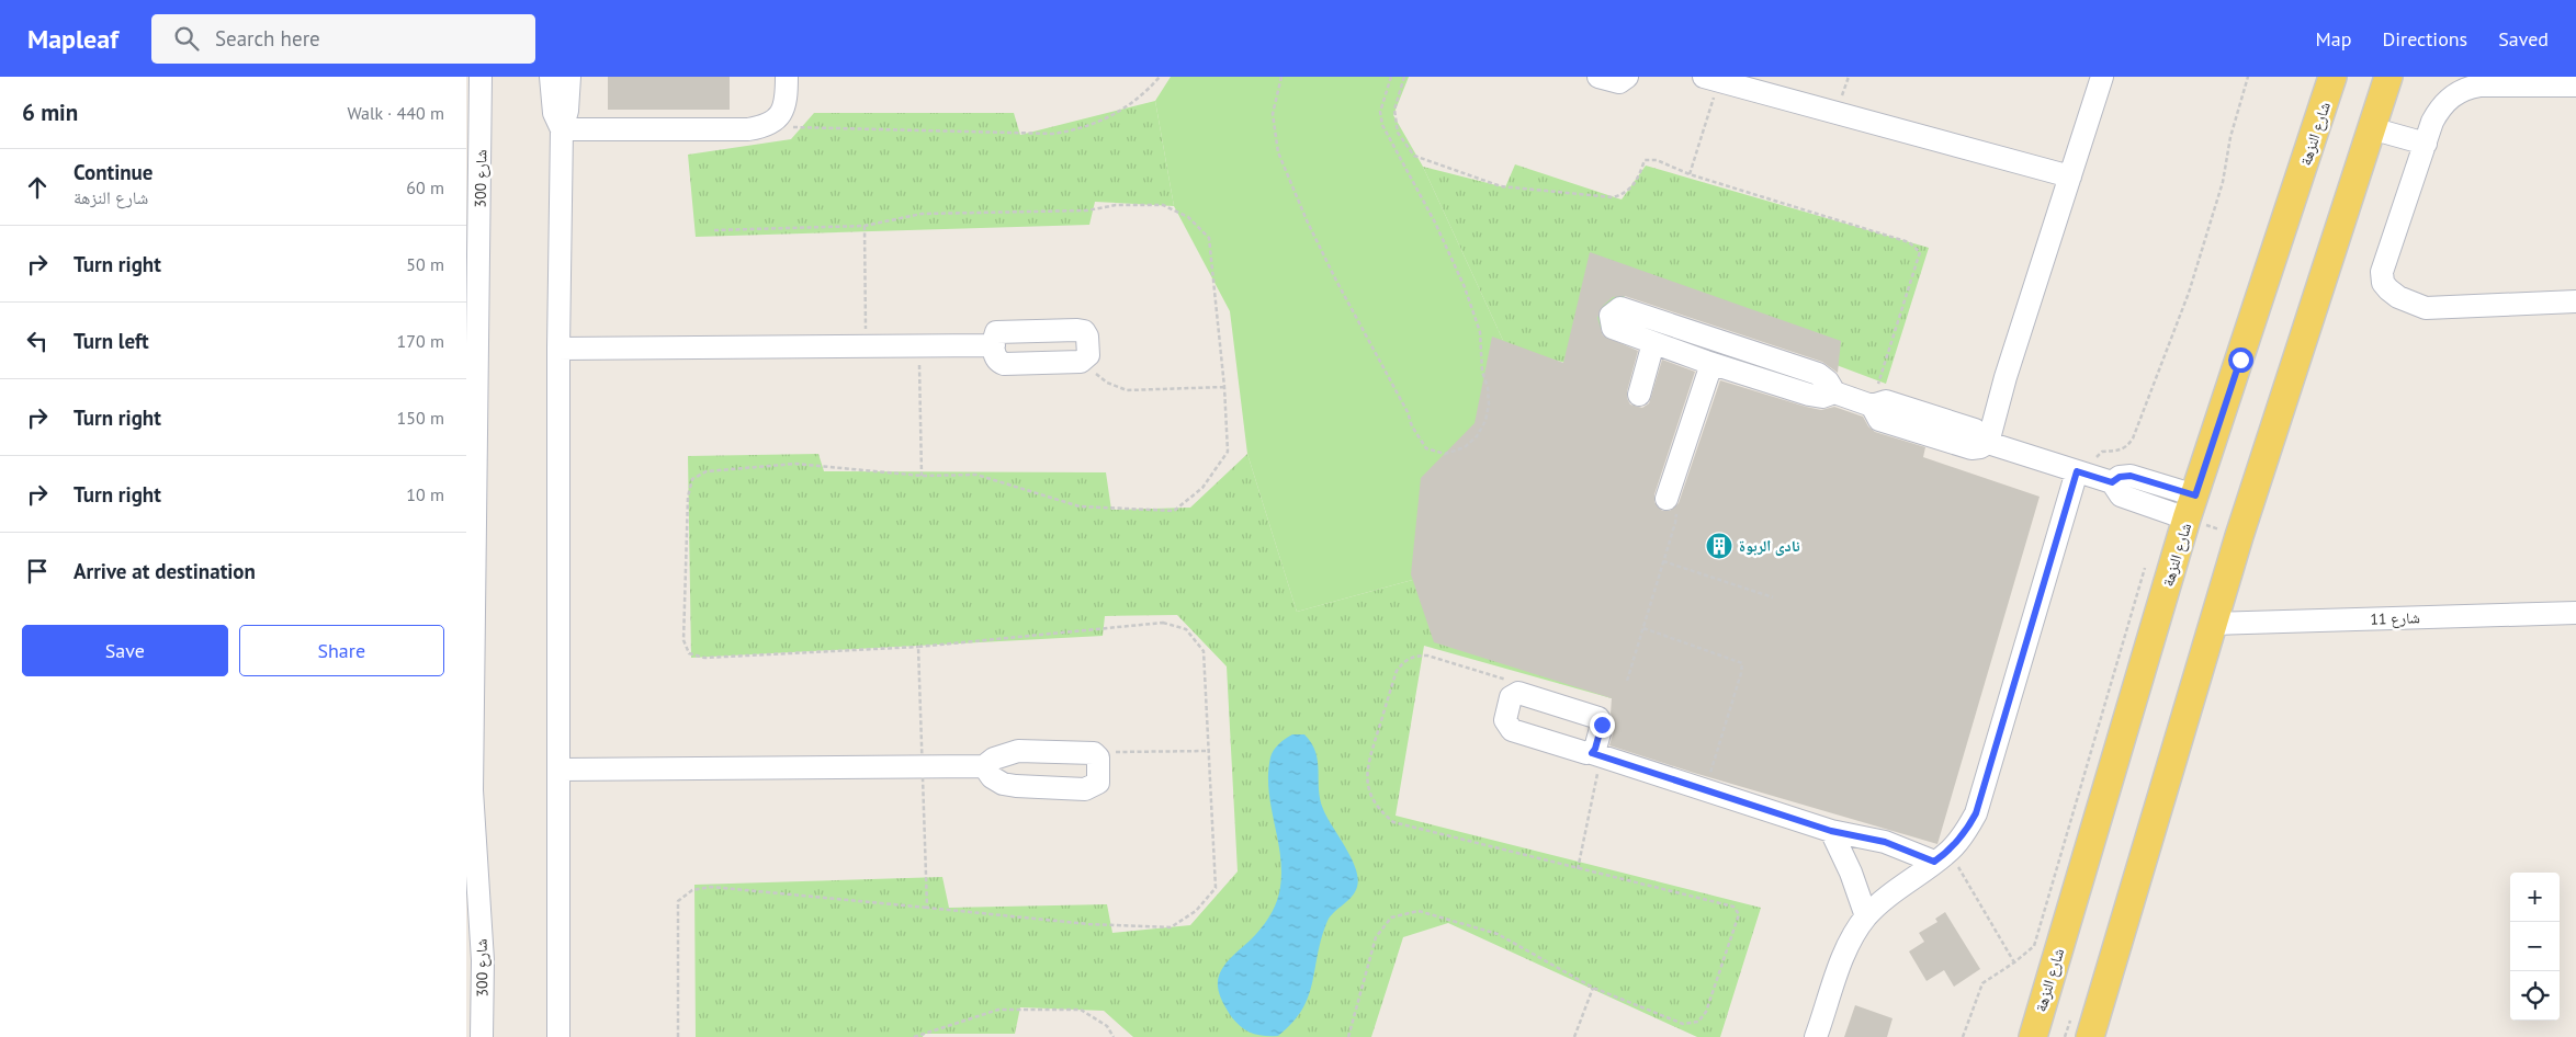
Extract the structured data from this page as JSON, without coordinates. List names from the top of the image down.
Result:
{
  "streets": {
    "main road": ["شارع النزهة"],
    "street": ["شارع 300", "شارع 11"]
  },
  "places": {
    "building": ["نادى الربوة"]
  },
  "page": {
    "header": "Mapleaf",
    "search": "Search here",
    "nav": ["Map", "Directions", "Saved"],
    "heading": ["6 min", "Walk · 440 m"],
    "list": [
      ["Continue", "شارع النزهة", "60 m"],
      ["Turn right", "50 m"],
      ["Turn left", "170 m"],
      ["Turn right", "150 m"],
      ["Turn right", "10 m"],
      "Arrive at destination"
    ],
    "buttons": ["Save", "Share"],
    "map_buttons": ["+", "−"]
  }
}
